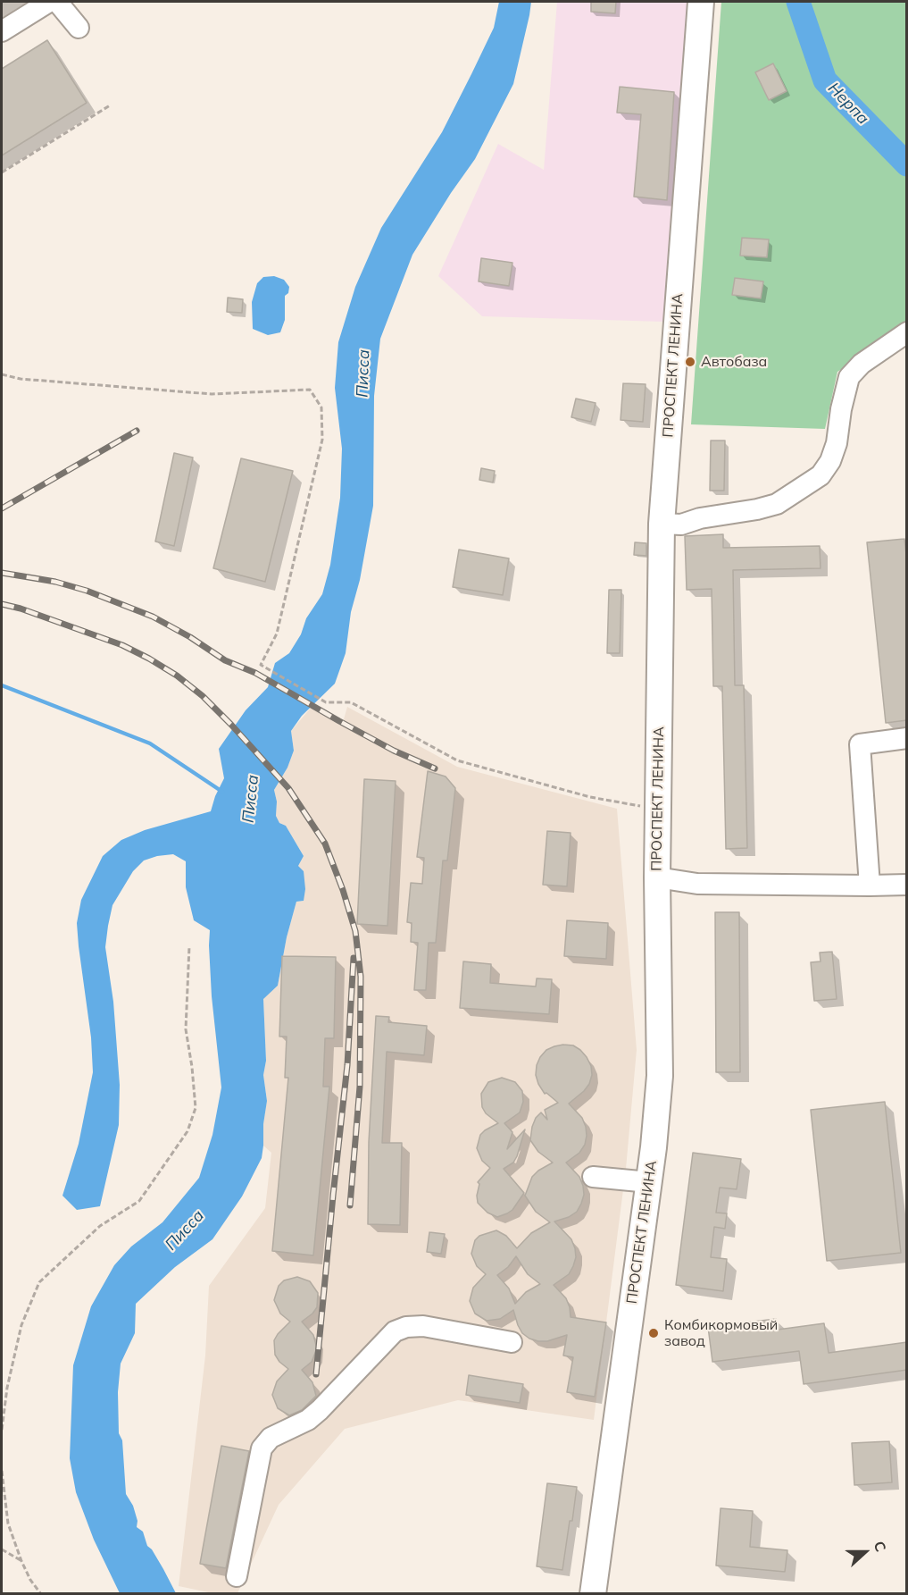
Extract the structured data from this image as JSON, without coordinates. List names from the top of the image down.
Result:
{
  "streets": {
    "main road": ["ПРОСПЕКТ ЛЕНИНА"]
  },
  "water": ["Нерпа", "Писса"],
  "places": ["Автобаза", "Комбикормовый завод"],
  "north": "right"
}
